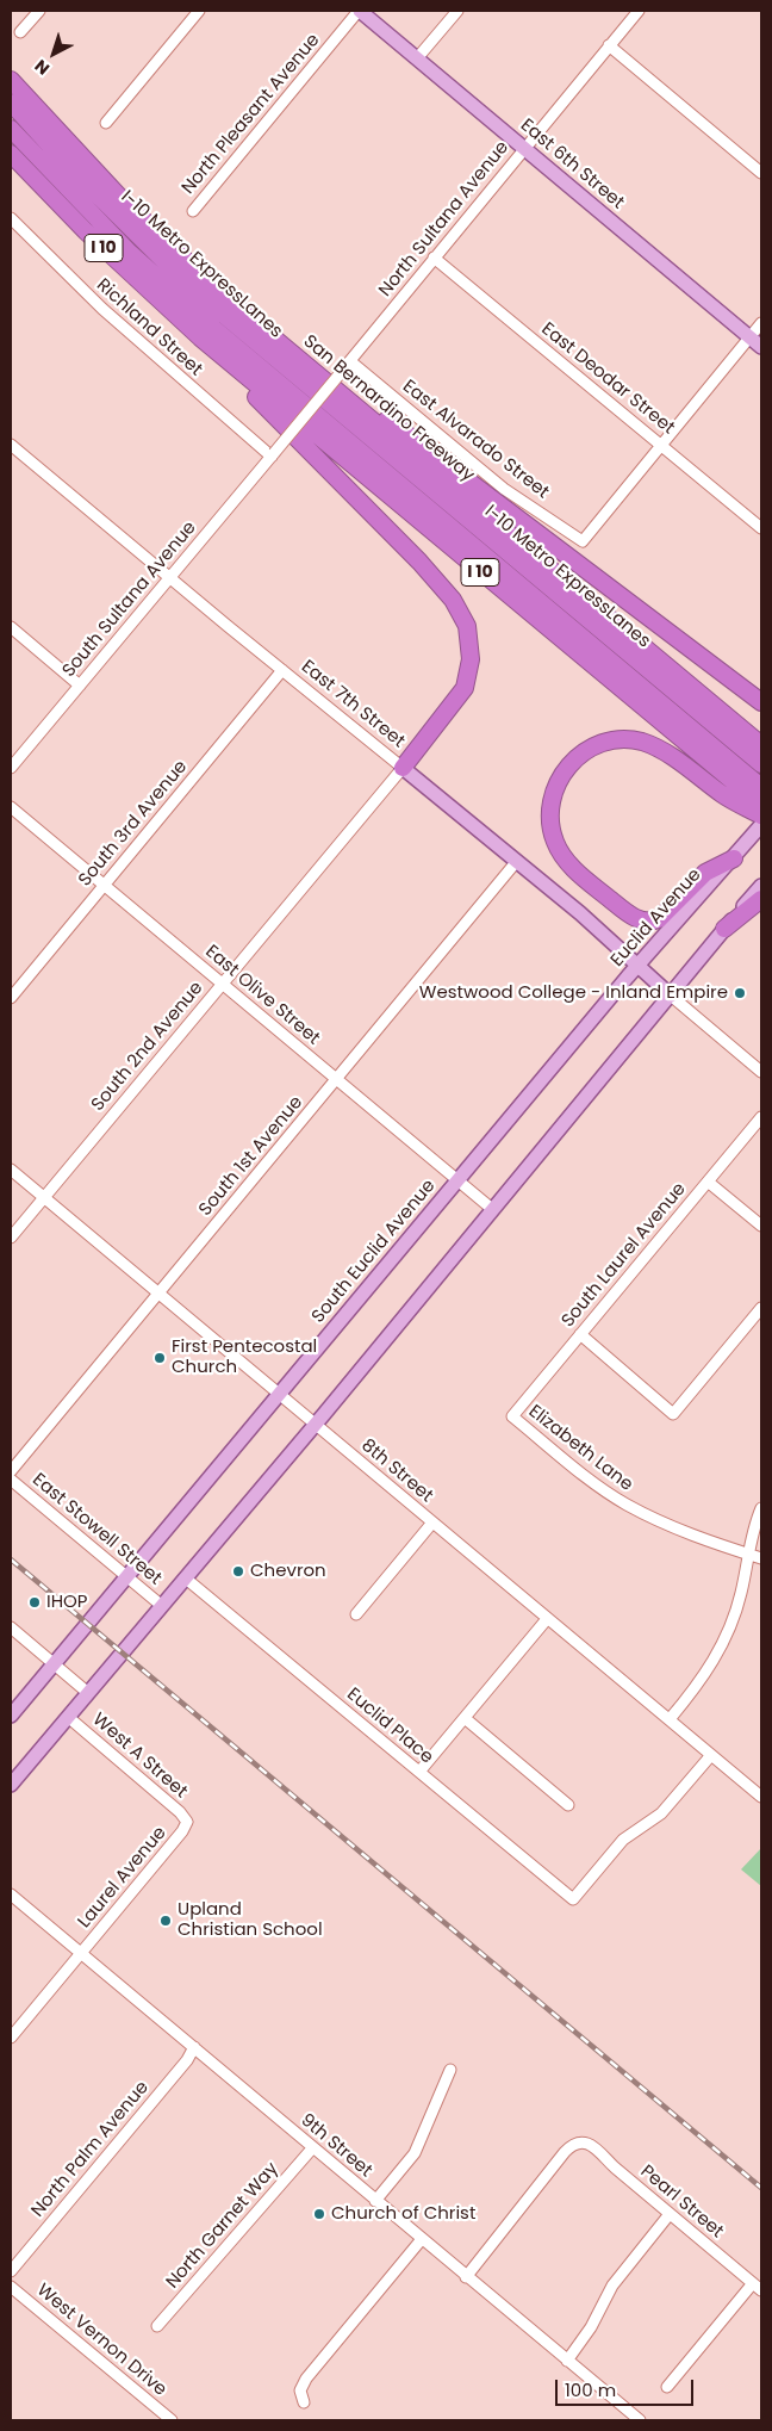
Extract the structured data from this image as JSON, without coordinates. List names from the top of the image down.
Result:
{
  "streets": {
    "highway": ["I 10", "I-10 Metro ExpressLanes", "San Bernardino Freeway"],
    "main road": [
      "East 6th Street",
      "East 7th Street",
      "Euclid Avenue",
      "South Euclid Avenue"
    ],
    "street": [
      "North Pleasant Avenue",
      "North Sultana Avenue",
      "Richland Street",
      "East Deodar Street",
      "East Alvarado Street",
      "South Sultana Avenue",
      "South 3rd Avenue",
      "East Olive Street",
      "South 2nd Avenue",
      "South 1st Avenue",
      "South Laurel Avenue",
      "Elizabeth Lane",
      "8th Street",
      "East Stowell Street",
      "Euclid Place",
      "West A Street",
      "Laurel Avenue",
      "9th Street",
      "North Palm Avenue",
      "Pearl Street",
      "North Garnet Way",
      "West Vernon Drive"
    ]
  },
  "crossings": [
    ["North Pleasant Avenue", "East 6th Street"],
    ["East 6th Street", "North Sultana Avenue"],
    ["North Sultana Avenue", "Richland Street"],
    ["North Sultana Avenue", "East Deodar Street"],
    ["North Sultana Avenue", "East Alvarado Street"],
    ["North Sultana Avenue", "South Sultana Avenue"],
    ["Richland Street", "South Sultana Avenue"],
    ["East Deodar Street", "East Alvarado Street"],
    ["South Sultana Avenue", "East 7th Street"],
    ["East 7th Street", "South 3rd Avenue"],
    ["East 7th Street", "Euclid Avenue"],
    ["East 7th Street", "South 2nd Avenue"],
    ["East 7th Street", "South 1st Avenue"],
    ["South 3rd Avenue", "East Olive Street"],
    ["Euclid Avenue", "South Euclid Avenue"],
    ["East Olive Street", "South 2nd Avenue"],
    ["East Olive Street", "South 1st Avenue"],
    ["East Olive Street", "South Euclid Avenue"],
    ["South 2nd Avenue", "8th Street"],
    ["South 1st Avenue", "8th Street"],
    ["South Euclid Avenue", "8th Street"],
    ["South Euclid Avenue", "East Stowell Street"],
    ["South Laurel Avenue", "Elizabeth Lane"],
    ["8th Street", "Euclid Place"],
    ["West A Street", "Laurel Avenue"],
    ["Laurel Avenue", "9th Street"],
    ["9th Street", "North Palm Avenue"],
    ["9th Street", "Pearl Street"],
    ["9th Street", "North Garnet Way"]
  ],
  "places": [
    "Westwood College - Inland Empire",
    "First Pentecostal Church",
    "Chevron",
    "IHOP",
    "Upland Christian School",
    "Church of Christ"
  ],
  "scale_bar": "100 m",
  "north": "bottom left"
}
